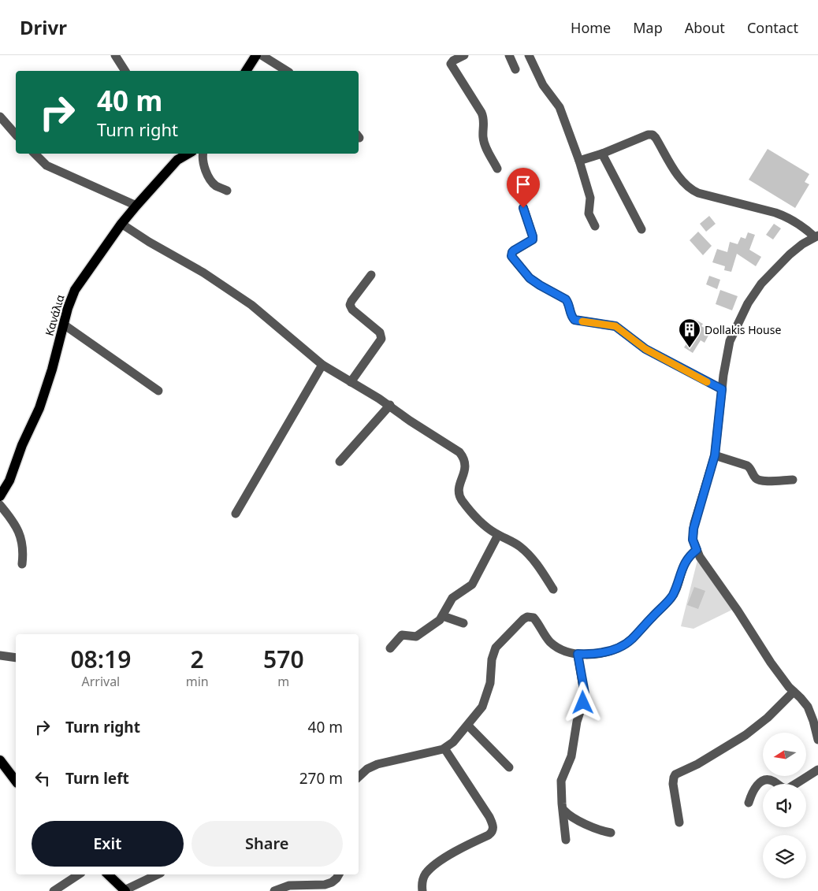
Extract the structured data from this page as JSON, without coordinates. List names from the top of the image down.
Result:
{
  "streets": {
    "main road": ["Κανάλια"]
  },
  "places": {
    "building": ["Dollakis House"]
  },
  "north": "left",
  "page": {
    "header": "Drivr",
    "nav": [
      "Home",
      "Map",
      "About",
      "Contact"
    ],
    "turn": ["40 m", "Turn right"],
    "eta": [
      "08:19",
      "Arrival",
      "2",
      "min",
      "570",
      "m"
    ],
    "list": [
      {
        "name": "Turn right",
        "value": "40 m"
      },
      {
        "name": "Turn left",
        "value": "270 m"
      }
    ],
    "buttons": ["Exit", "Share"]
  }
}
